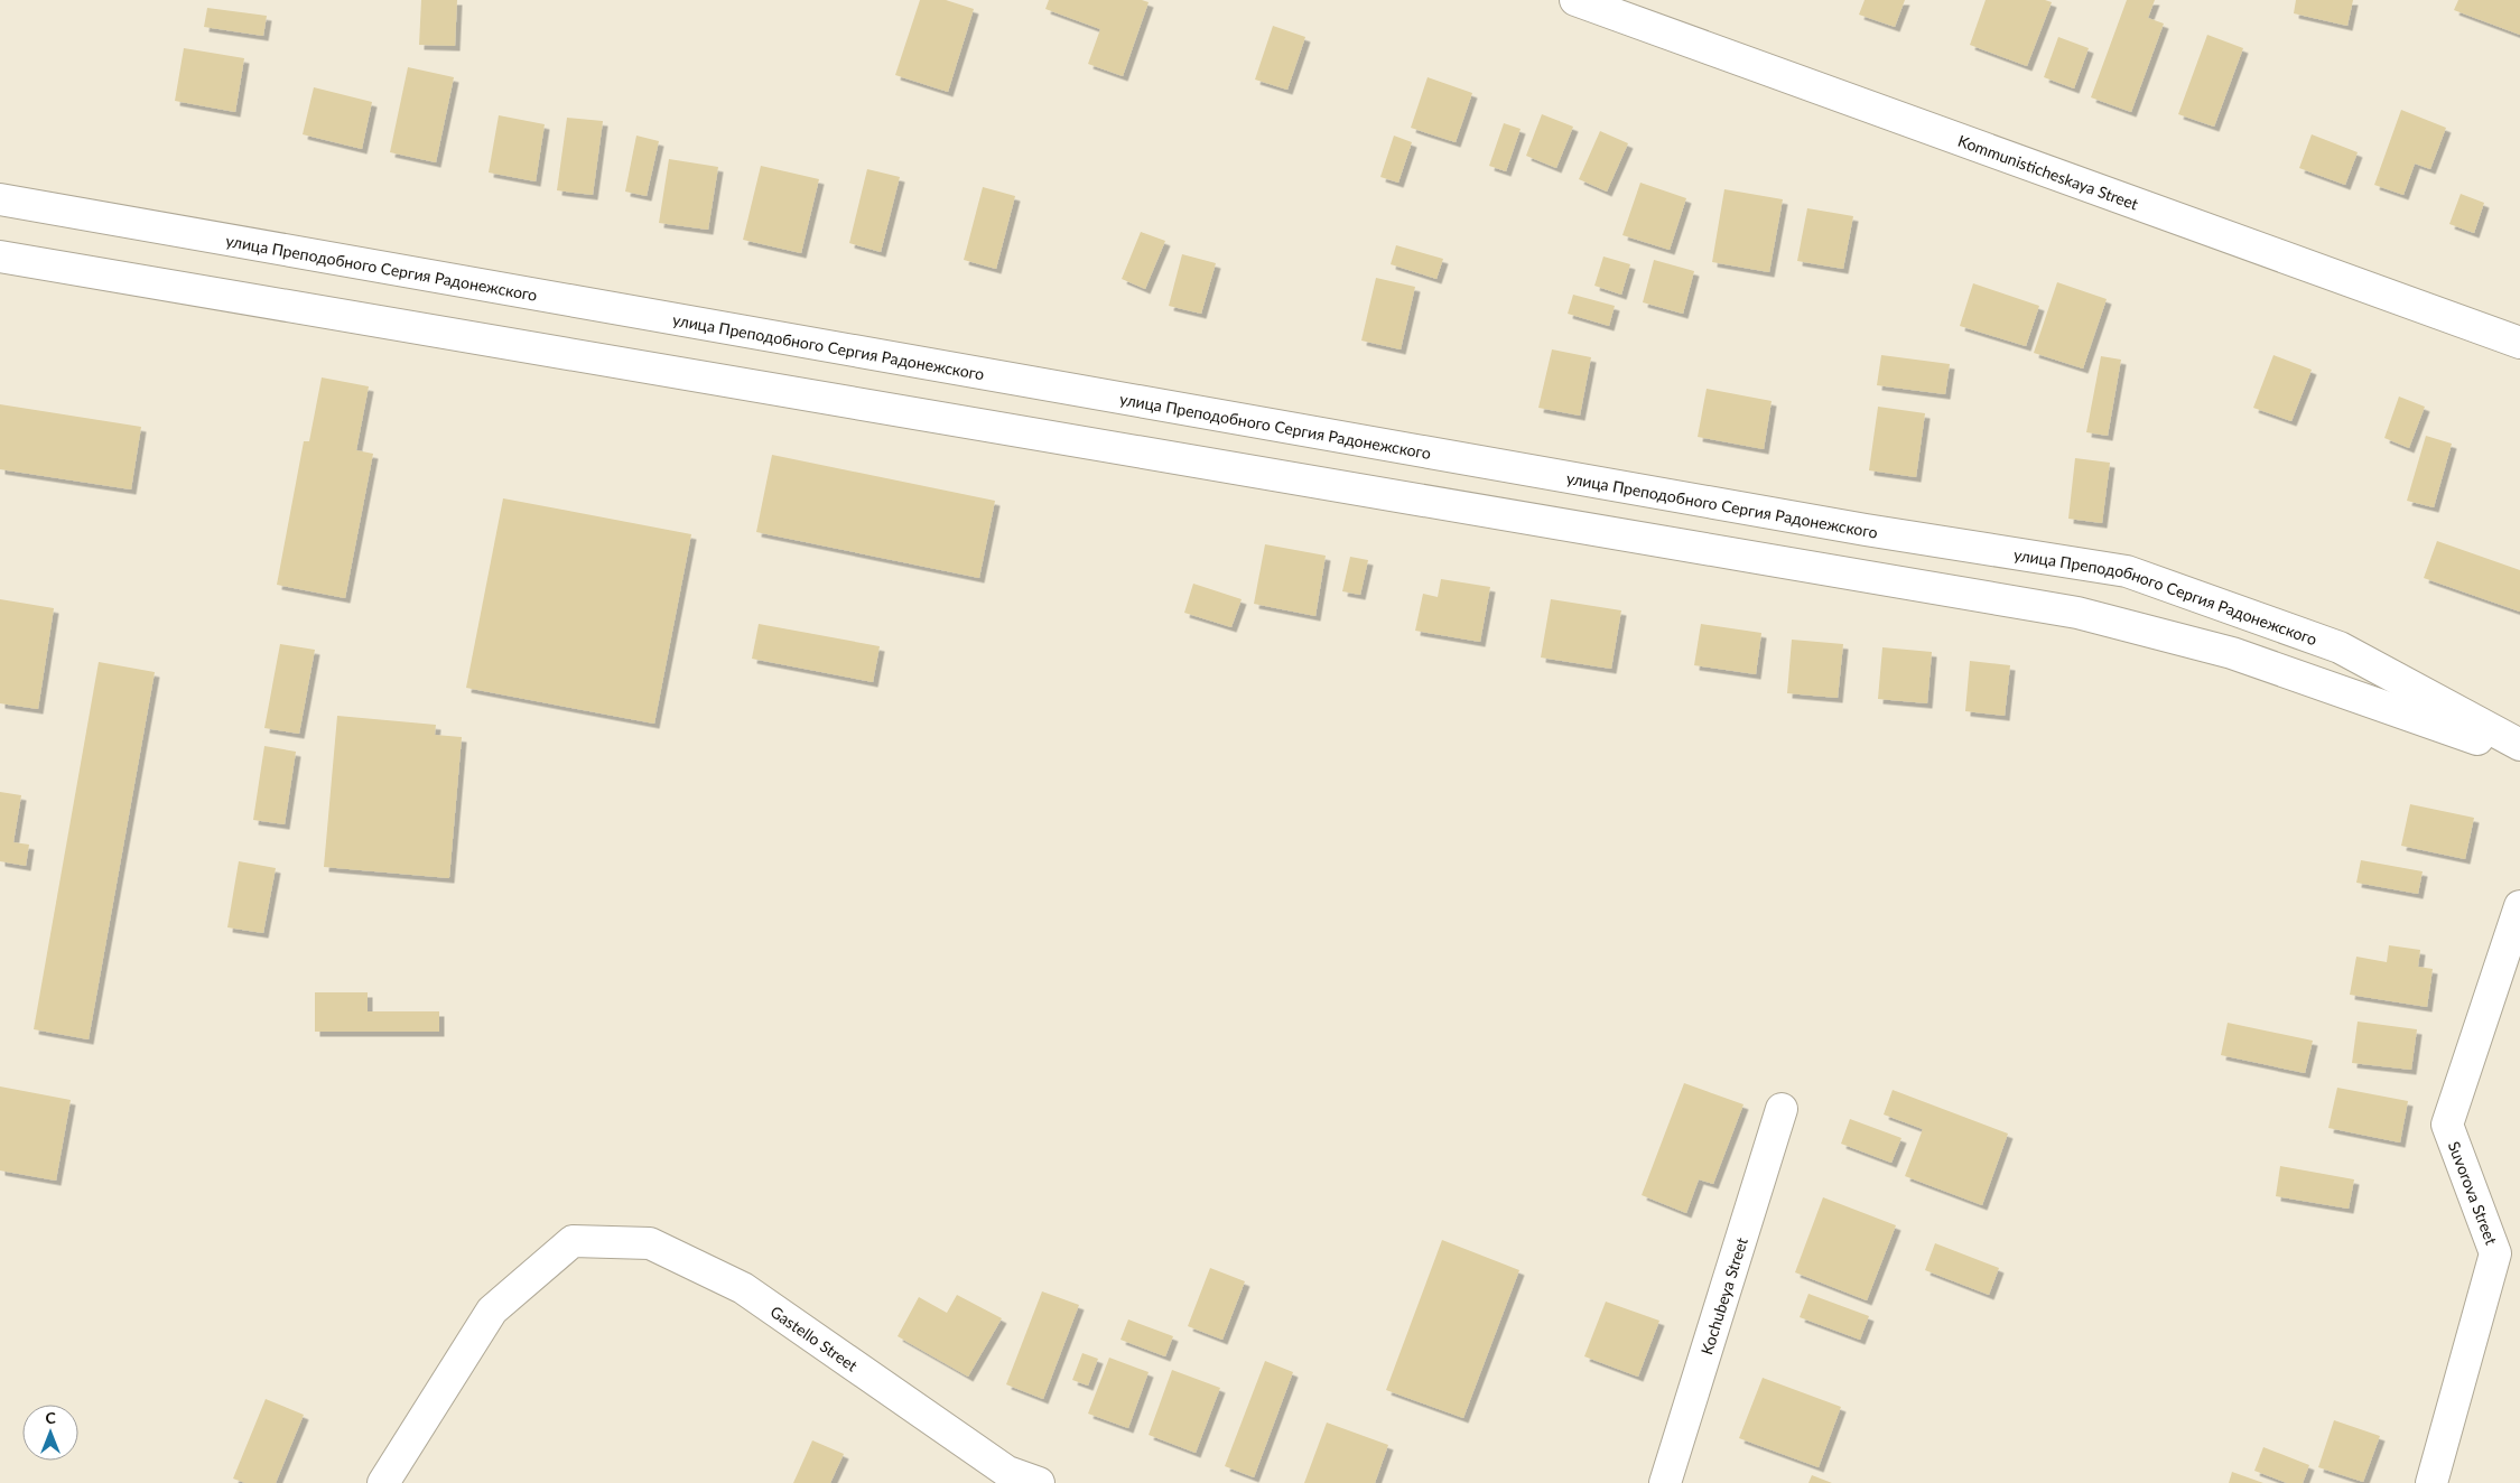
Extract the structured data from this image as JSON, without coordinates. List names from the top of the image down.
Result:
{
  "streets": {
    "street": [
      "Kommunisticheskaya Street",
      "улица Преподобного Сергия Радонежского",
      "Suvorova Street",
      "Kochubeya Street",
      "Gastello Street"
    ]
  },
  "north": "top"
}
